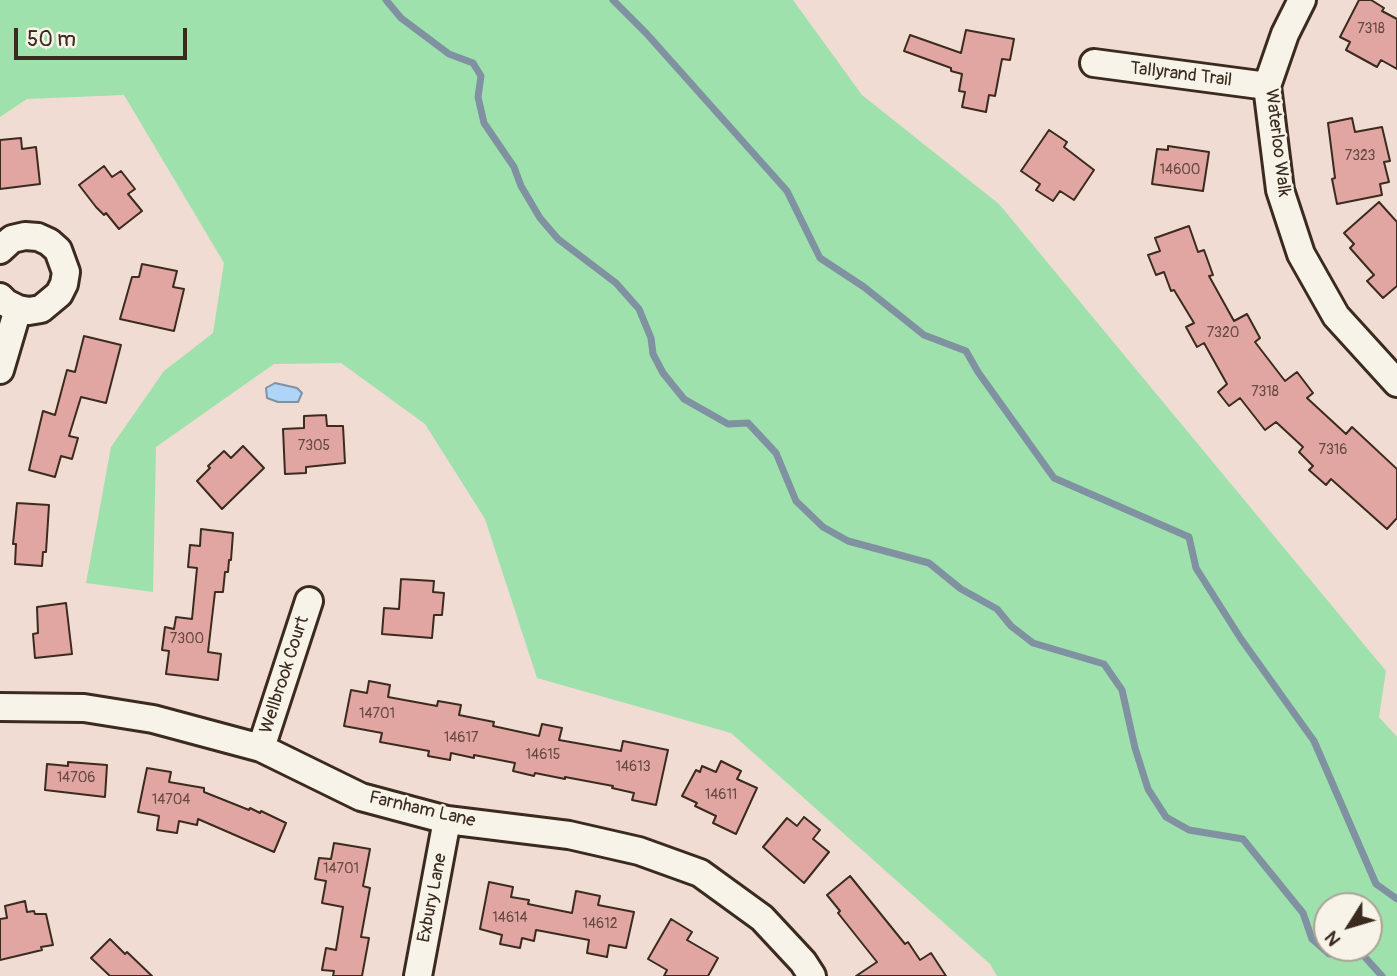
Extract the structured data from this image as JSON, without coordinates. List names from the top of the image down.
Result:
{
  "streets": {
    "street": [
      "Tallyrand Trail",
      "Waterloo Walk",
      "Wellbrook Court",
      "Farnham Lane",
      "Exbury Lane"
    ]
  },
  "crossings": [
    ["Tallyrand Trail", "Waterloo Walk"],
    ["Wellbrook Court", "Farnham Lane"],
    ["Farnham Lane", "Exbury Lane"]
  ],
  "house_numbers": [
    "7318",
    "7323",
    "14600",
    "7320",
    "7318",
    "7305",
    "7316",
    "7300",
    "14701",
    "14617",
    "14615",
    "14613",
    "14706",
    "14611",
    "14704",
    "14701",
    "14614",
    "14612"
  ],
  "scale_bar": "50 m",
  "north": "bottom left"
}
